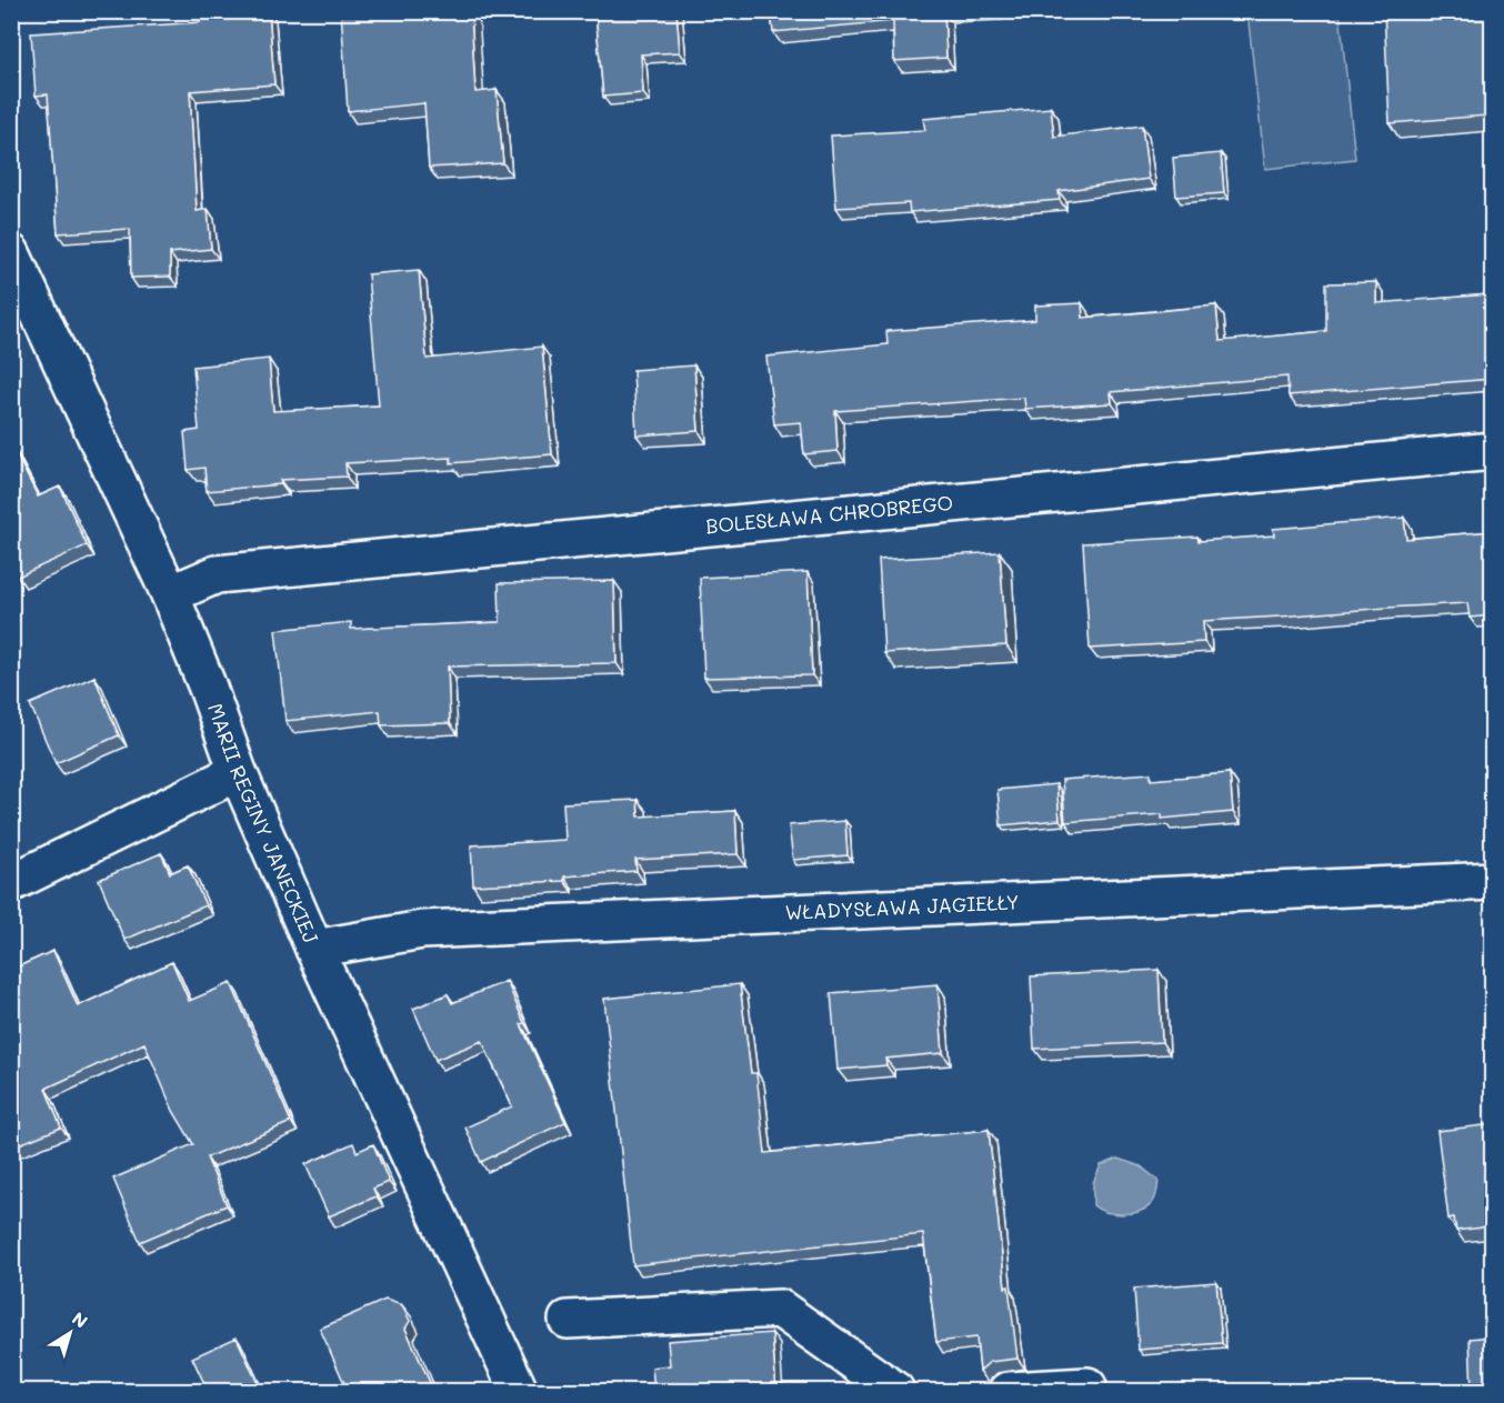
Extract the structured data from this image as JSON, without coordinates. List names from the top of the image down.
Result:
{
  "streets": {
    "street": ["BOLESŁAWA CHROBREGO", "MARII REGINY JANECKIEJ", "WŁADYSŁAWA JAGIEŁŁY"]
  },
  "crossings": [
    ["BOLESŁAWA CHROBREGO", "MARII REGINY JANECKIEJ"],
    ["MARII REGINY JANECKIEJ", "WŁADYSŁAWA JAGIEŁŁY"]
  ],
  "north": "top right"
}
